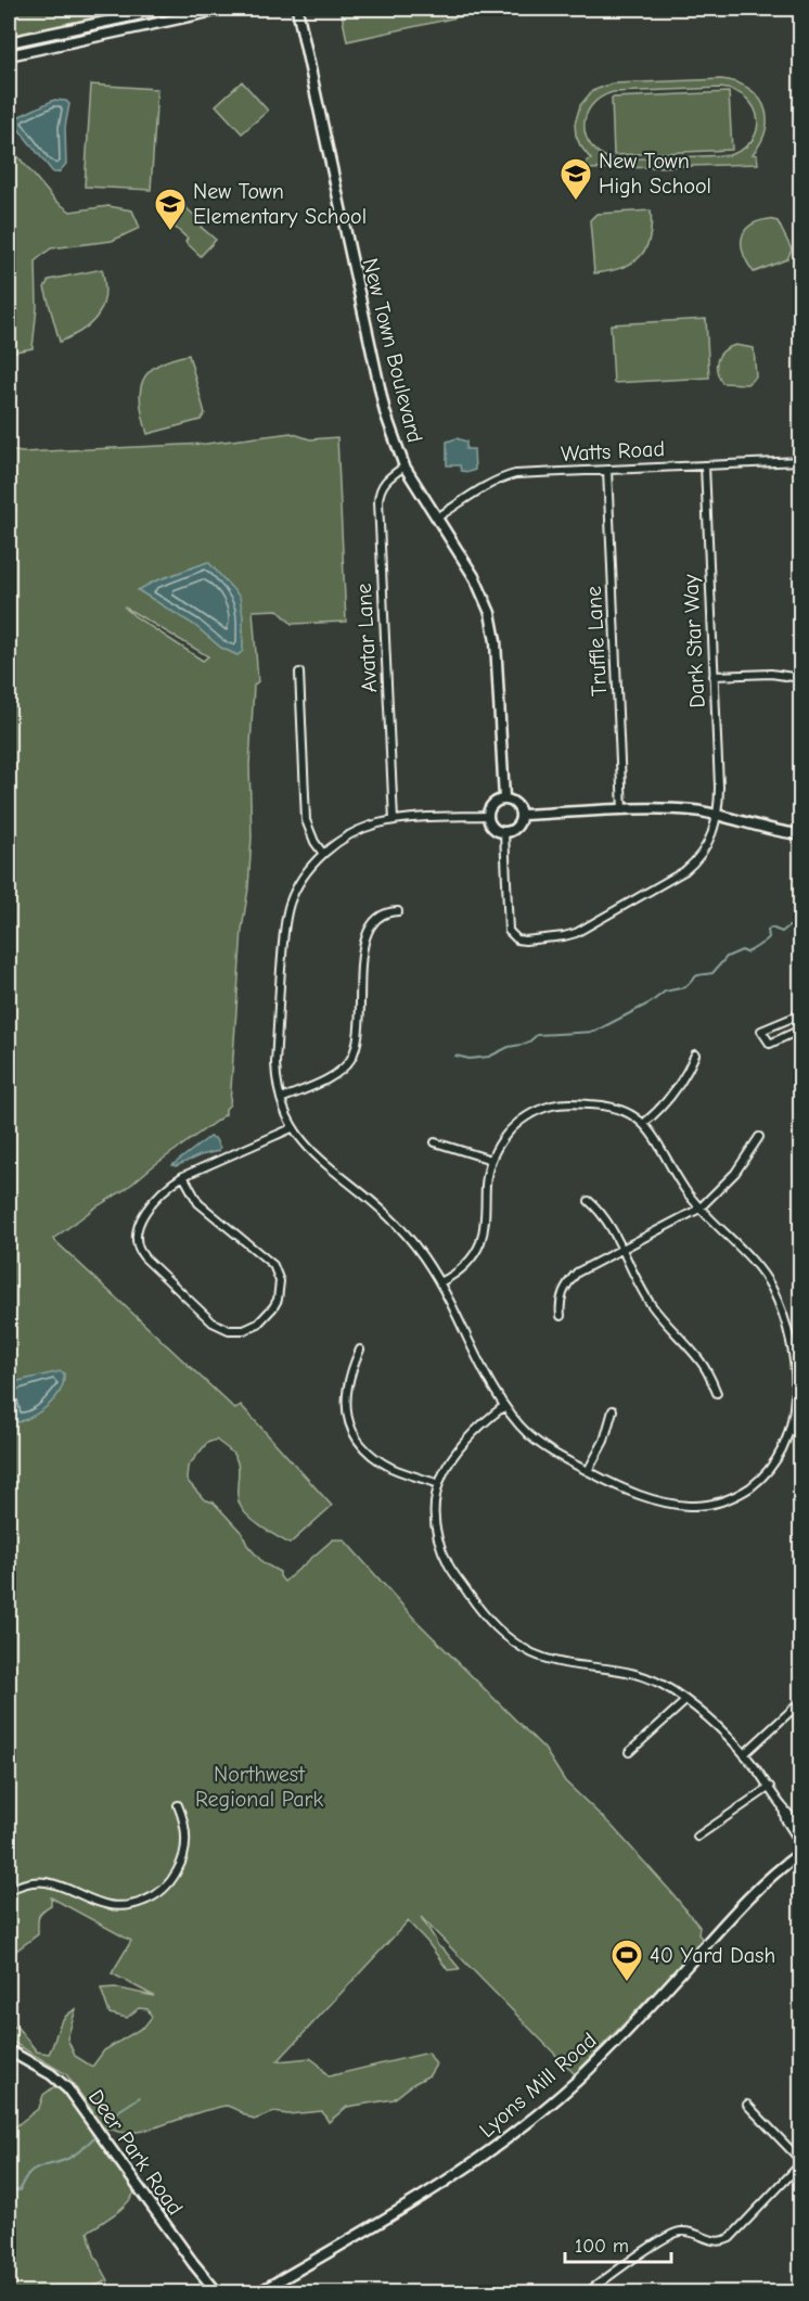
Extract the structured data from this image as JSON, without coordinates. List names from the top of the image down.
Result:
{
  "streets": {
    "street": [
      "New Town Boulevard",
      "Watts Road",
      "Avatar Lane",
      "Truffle Lane",
      "Dark Star Way",
      "Lyons Mill Road",
      "Deer Park Road"
    ]
  },
  "crossings": [
    ["New Town Boulevard", "Watts Road"],
    ["New Town Boulevard", "Avatar Lane"],
    ["New Town Boulevard", "Dark Star Way"],
    ["Watts Road", "Truffle Lane"],
    ["Watts Road", "Dark Star Way"]
  ],
  "parks": ["Northwest Regional Park"],
  "places": {
    "school or university": ["New Town High School", "New Town Elementary School"],
    "sports": ["40 Yard Dash"]
  },
  "scale_bar": "100 m"
}
